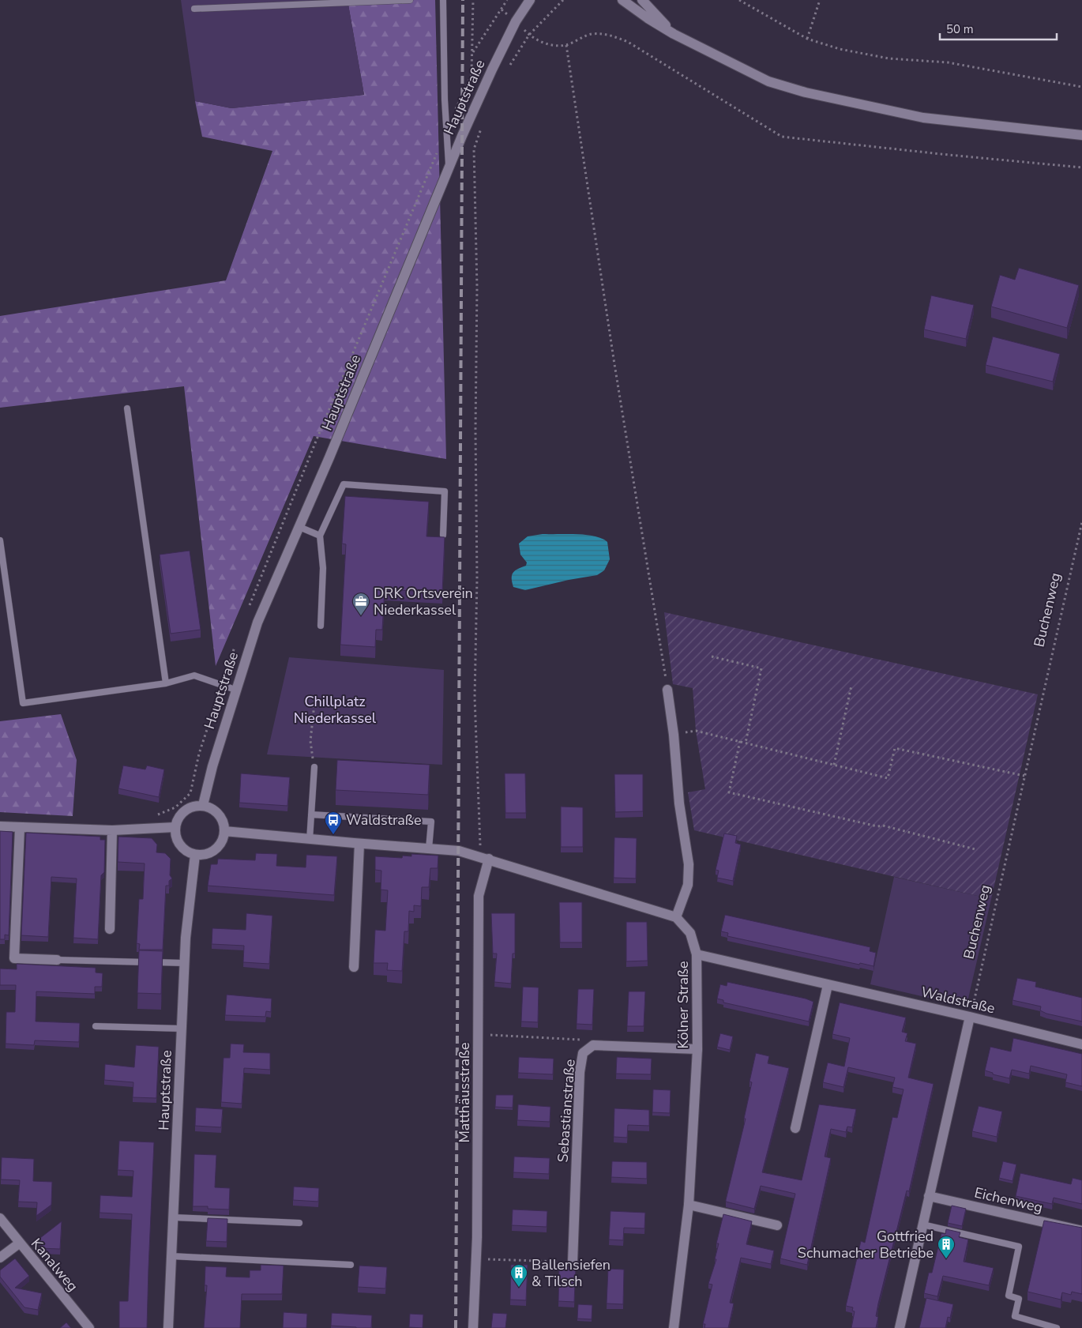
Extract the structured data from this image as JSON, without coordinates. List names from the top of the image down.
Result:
{
  "streets": {
    "street": [
      "Hauptstraße",
      "Waldstraße",
      "Kölner Straße",
      "Matthäusstraße",
      "Sebastianstraße",
      "Eichenweg",
      "Kanalweg"
    ],
    "path": ["Buchenweg"]
  },
  "crossings": [
    ["Buchenweg", "Waldstraße"],
    ["Waldstraße", "Kölner Straße"]
  ],
  "parks": ["Chillplatz Niederkassel"],
  "places": {
    "office": ["DRK Ortsverein Niederkassel"],
    "bus stop": ["Waldstraße"],
    "building": ["Gottfried Schumacher Betriebe", "Ballensiefen & Tilsch"]
  },
  "scale_bar": "50 m"
}
